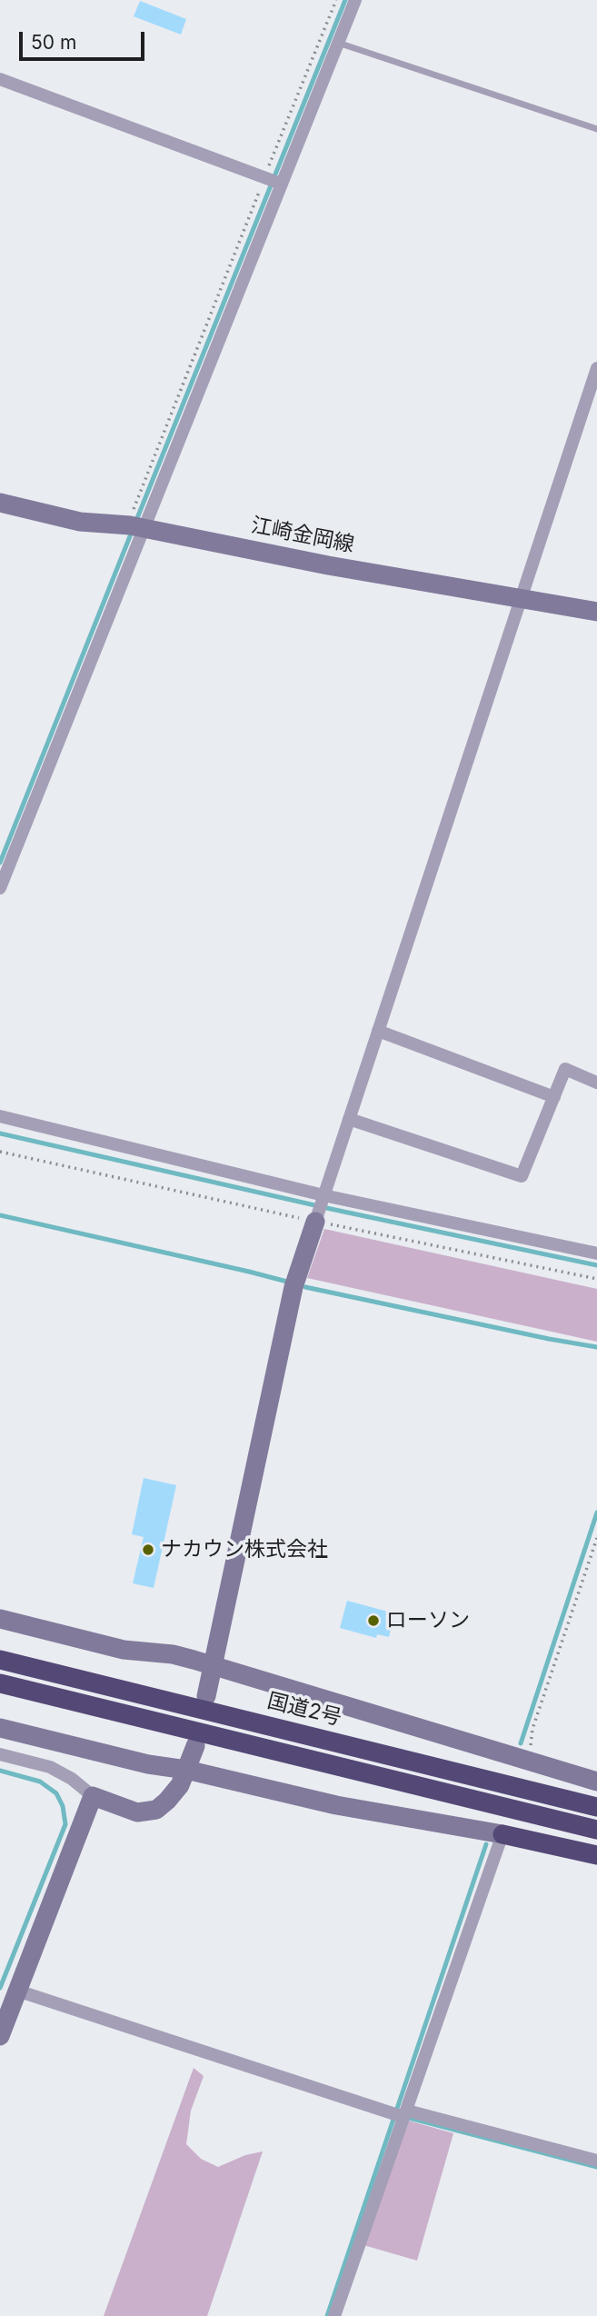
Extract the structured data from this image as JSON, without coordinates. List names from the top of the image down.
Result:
{
  "streets": {
    "highway": ["国道2号"],
    "street": ["江崎金岡線"]
  },
  "places": ["ナカウン株式会社", "ローソン"],
  "scale_bar": "50 m"
}
